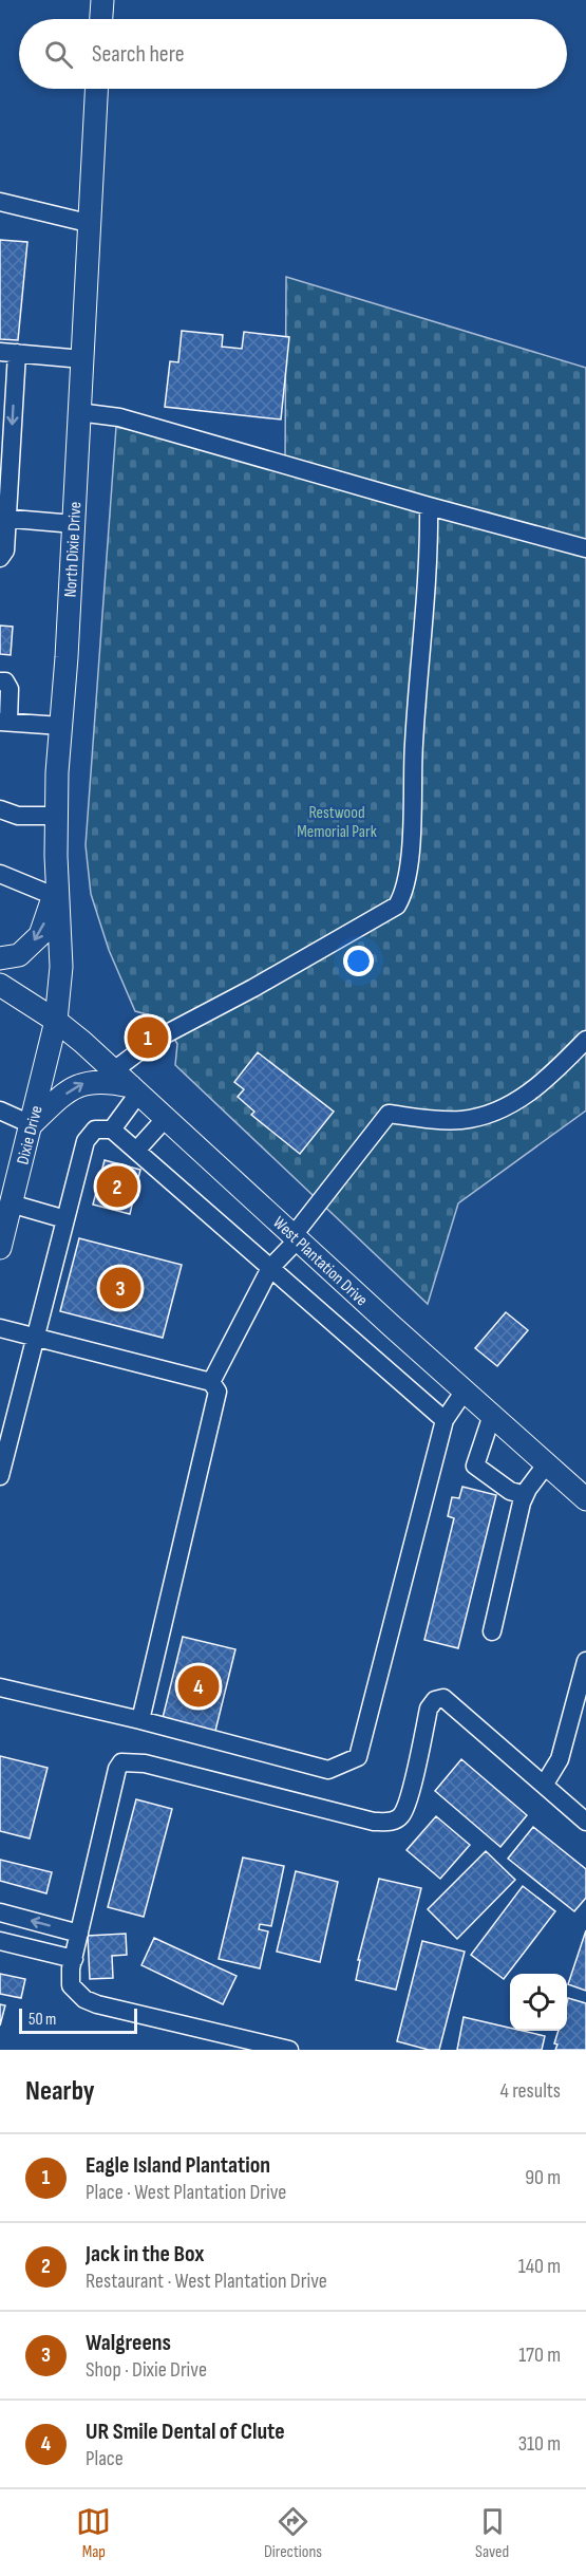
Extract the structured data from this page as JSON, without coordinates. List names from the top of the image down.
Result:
{
  "streets": {
    "main road": ["North Dixie Drive", "Dixie Drive", "West Plantation Drive"]
  },
  "crossings": [
    ["North Dixie Drive", "Dixie Drive"],
    ["North Dixie Drive", "West Plantation Drive"],
    ["Dixie Drive", "West Plantation Drive"]
  ],
  "parks": ["Restwood Memorial Park"],
  "scale_bar": "50 m",
  "page": {
    "search": "Search here",
    "pins": [
      "1",
      "2",
      "3",
      "4"
    ],
    "scale": "50 m",
    "heading": ["Nearby", "4 results"],
    "list": [
      {
        "mark": "1",
        "name": "Eagle Island Plantation",
        "note": "Place · West Plantation Drive",
        "value": "90 m"
      },
      {
        "mark": "2",
        "name": "Jack in the Box",
        "note": "Restaurant · West Plantation Drive",
        "value": "140 m"
      },
      {
        "mark": "3",
        "name": "Walgreens",
        "note": "Shop · Dixie Drive",
        "value": "170 m"
      },
      {
        "mark": "4",
        "name": "UR Smile Dental of Clute",
        "note": "Place",
        "value": "310 m"
      }
    ],
    "nav": ["Map", "Directions", "Saved"]
  }
}
